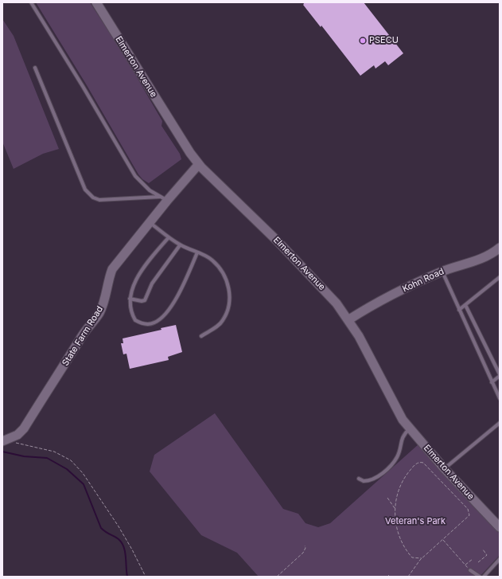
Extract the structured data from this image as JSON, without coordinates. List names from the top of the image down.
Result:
{
  "streets": {
    "main road": ["Elmerton Avenue", "Kohn Road", "State Farm Road"]
  },
  "crossings": [
    ["Elmerton Avenue", "Kohn Road"],
    ["Elmerton Avenue", "State Farm Road"]
  ],
  "parks": ["Veteran's Park"],
  "places": ["PSECU"]
}
